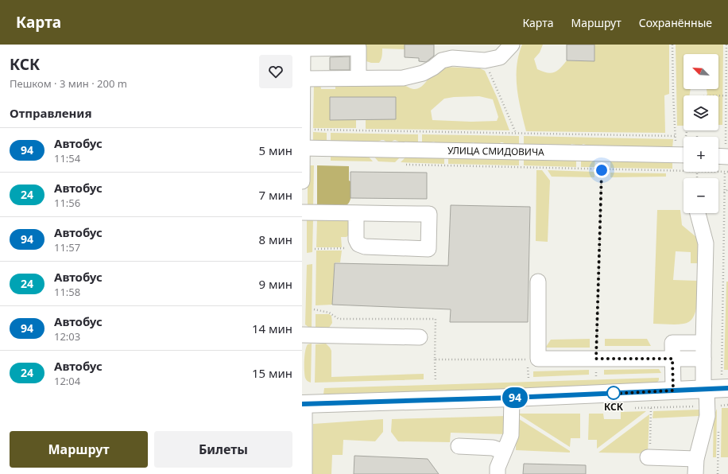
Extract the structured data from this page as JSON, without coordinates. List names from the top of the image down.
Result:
{
  "streets": {
    "street": ["УЛИЦА СМИДОВИЧА"]
  },
  "places": ["КСК"],
  "lines": ["bus line 94"],
  "north": "top left",
  "page": {
    "header": "Карта",
    "nav": ["Карта", "Маршрут", "Сохранённые"],
    "heading": [
      ["КСК", "Пешком · 3 мин · 200 m"],
      "Отправления"
    ],
    "on_map": "94",
    "map_buttons": ["+", "−"],
    "list": [
      {
        "mark": "94",
        "name": "Автобус",
        "note": "11:54",
        "value": "5 мин"
      },
      {
        "mark": "24",
        "name": "Автобус",
        "note": "11:56",
        "value": "7 мин"
      },
      {
        "mark": "94",
        "name": "Автобус",
        "note": "11:57",
        "value": "8 мин"
      },
      {
        "mark": "24",
        "name": "Автобус",
        "note": "11:58",
        "value": "9 мин"
      },
      {
        "mark": "94",
        "name": "Автобус",
        "note": "12:03",
        "value": "14 мин"
      },
      {
        "mark": "24",
        "name": "Автобус",
        "note": "12:04",
        "value": "15 мин"
      }
    ],
    "buttons": ["Маршрут", "Билеты"]
  }
}
